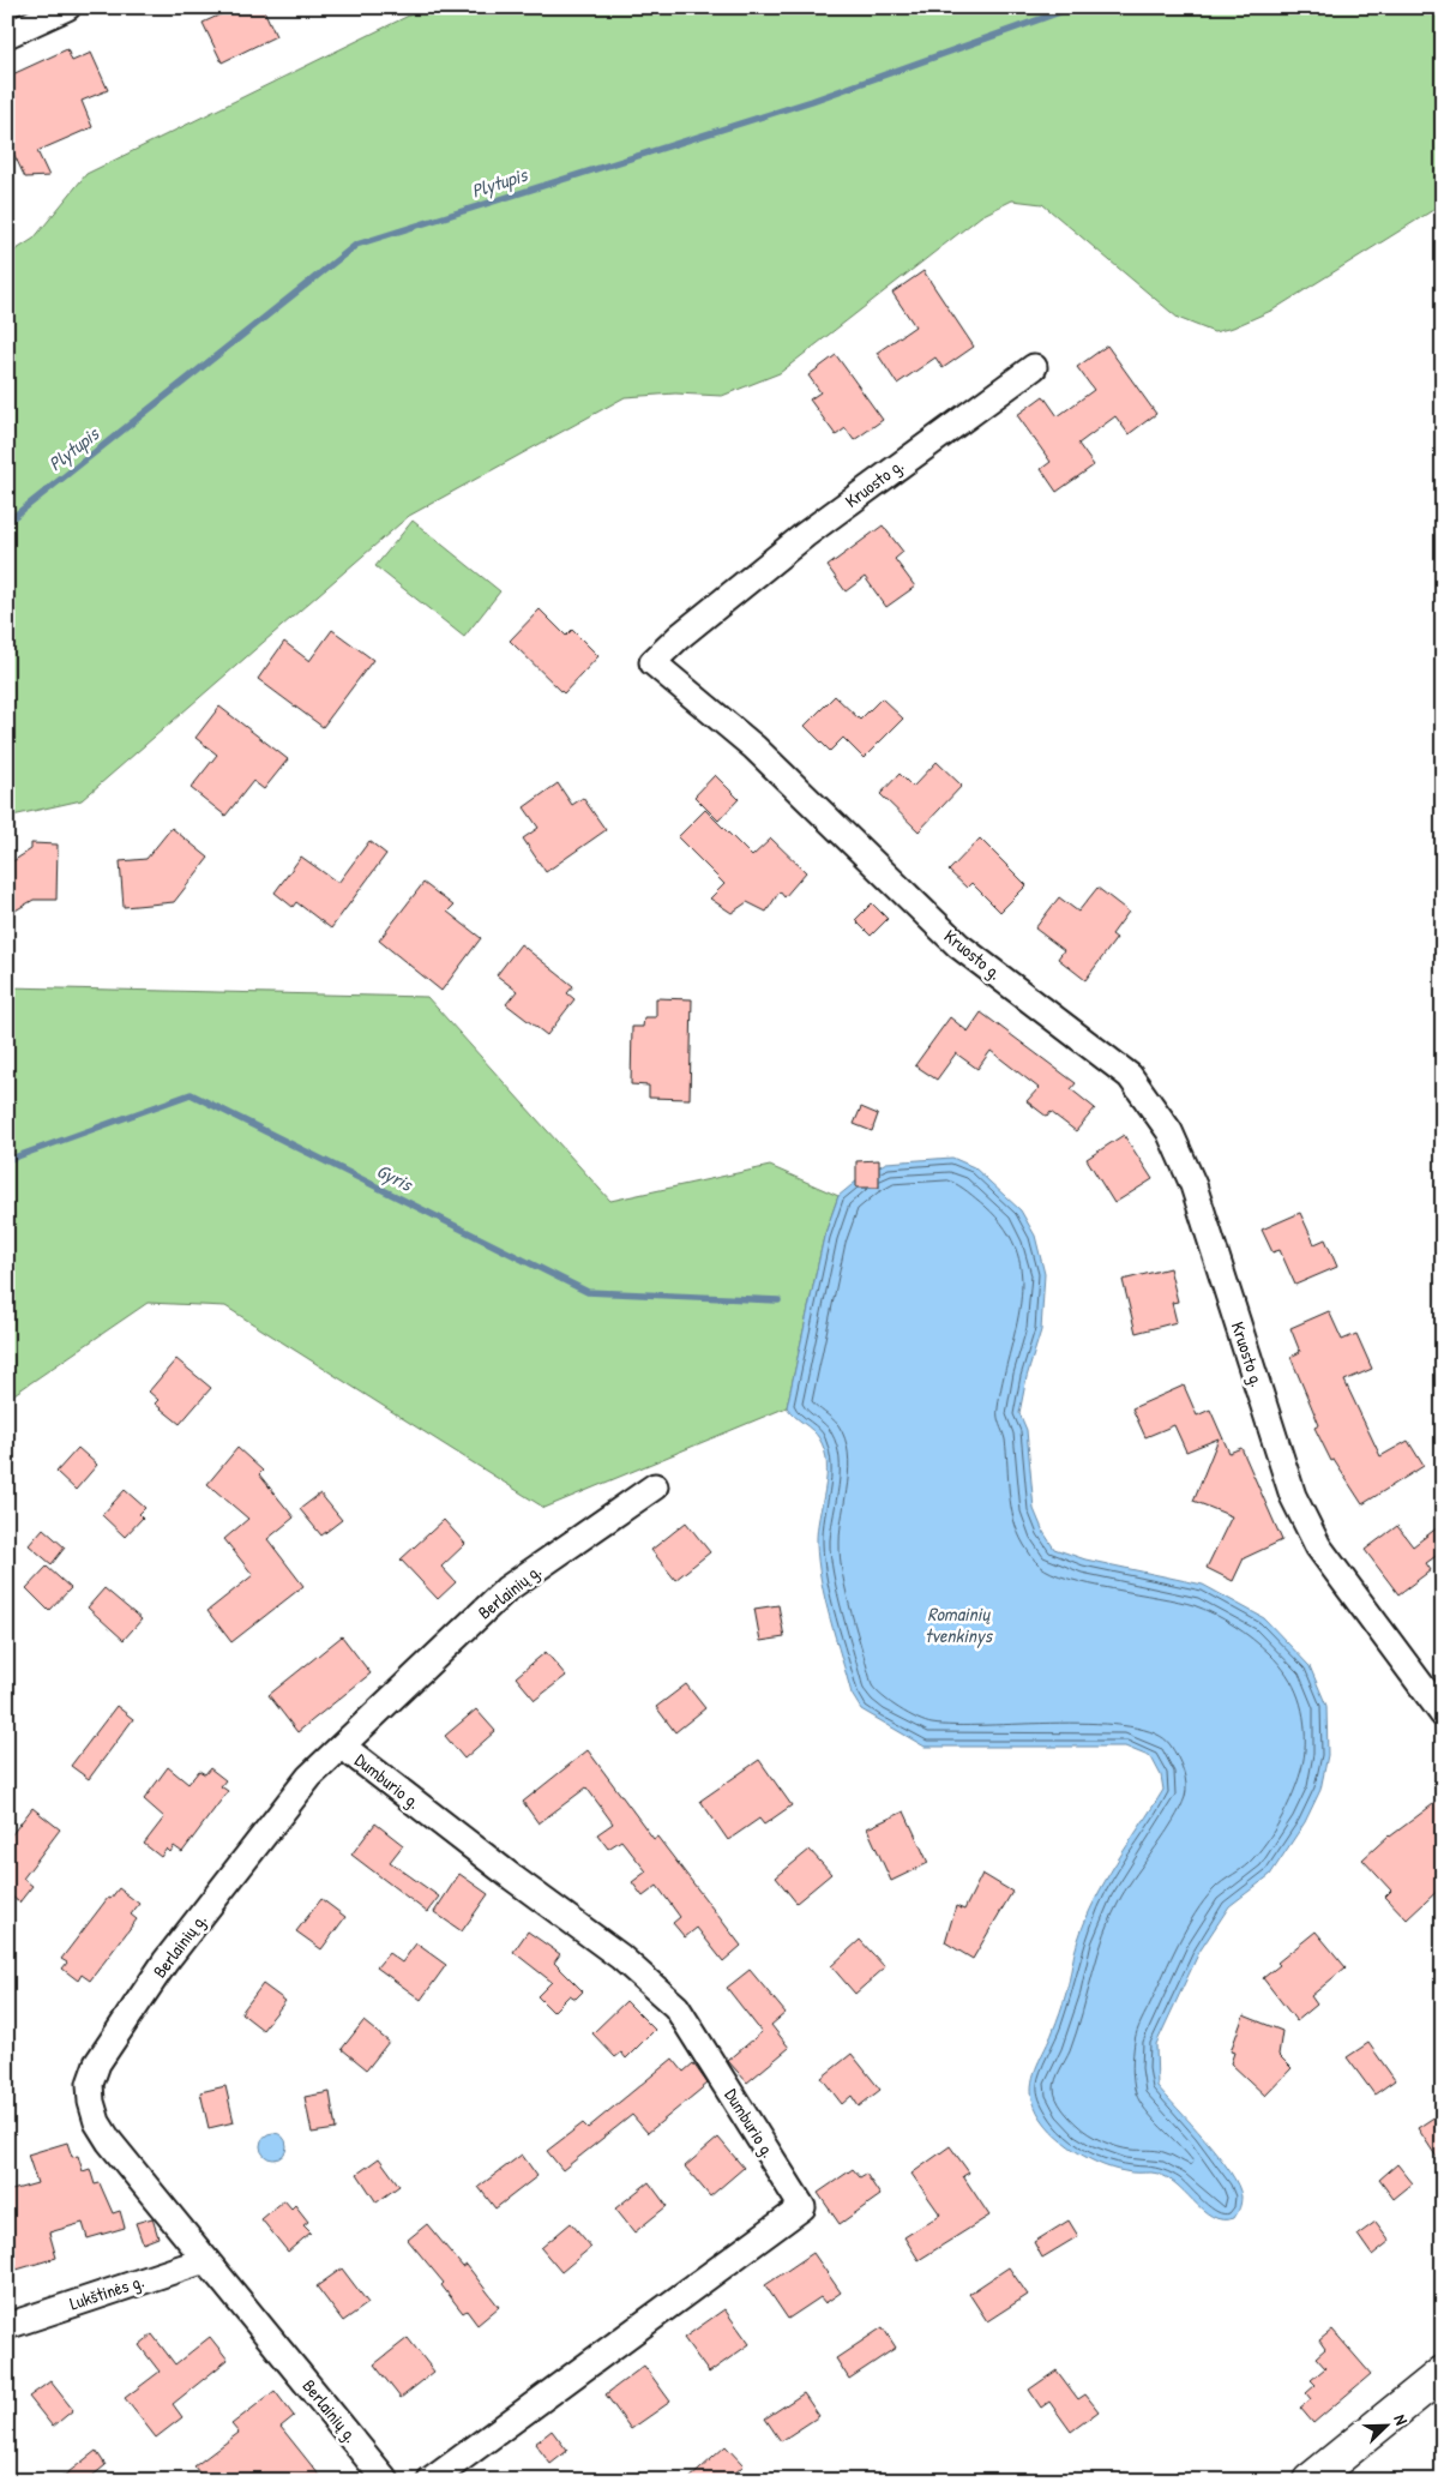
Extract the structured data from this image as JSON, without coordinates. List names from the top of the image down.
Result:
{
  "streets": {
    "street": [
      "Kruosto g.",
      "Berlainių g.",
      "Dumburio g.",
      "Lukštinės g."
    ]
  },
  "crossings": [
    ["Berlainių g.", "Dumburio g."],
    ["Berlainių g.", "Lukštinės g."]
  ],
  "water": ["Plytupis", "Gyris", "Romainių tvenkinys"],
  "north": "top right"
}
